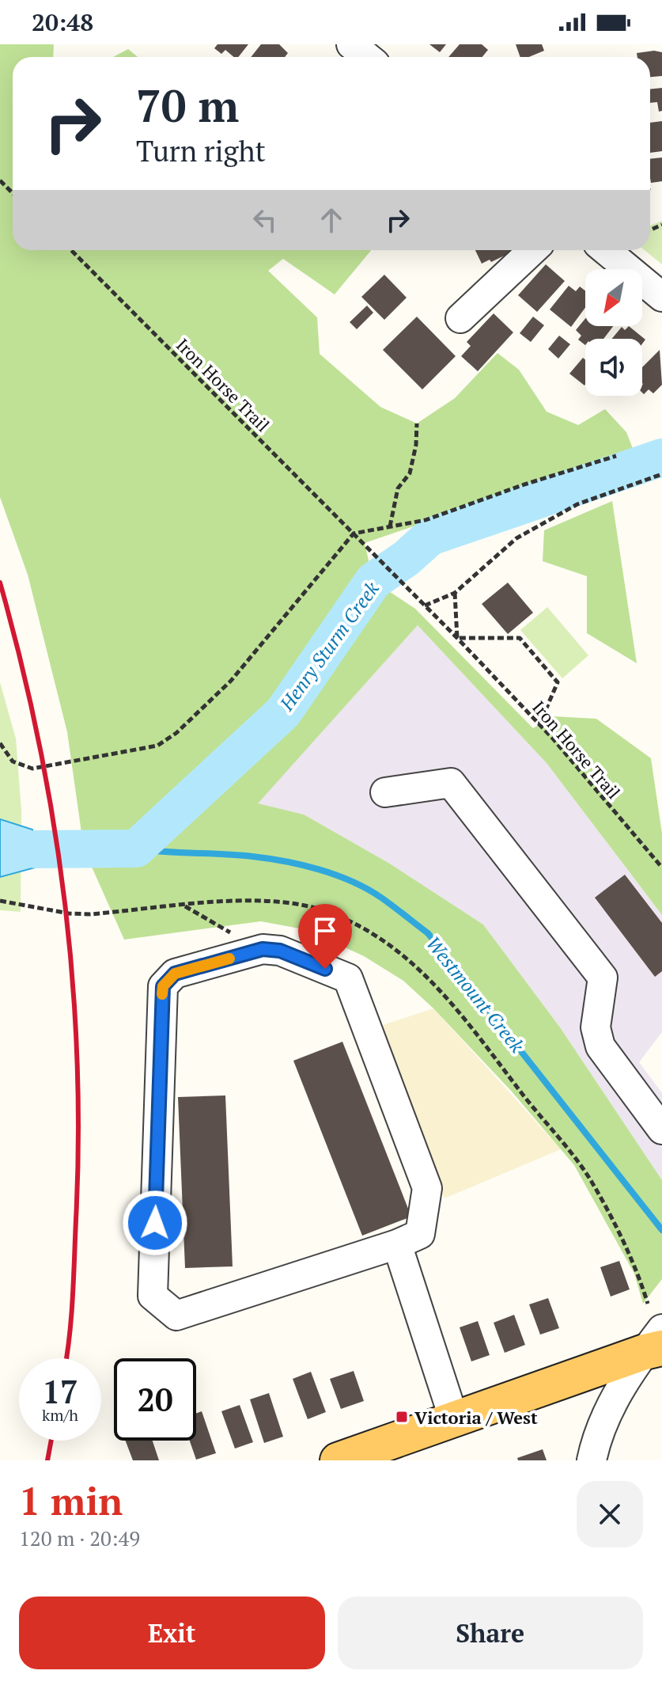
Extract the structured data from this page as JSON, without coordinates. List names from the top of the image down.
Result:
{
  "streets": {
    "path": ["Iron Horse Trail"]
  },
  "water": ["Henry Sturm Creek", "Westmount Creek"],
  "places": {
    "transit": ["Victoria / West"]
  },
  "north": "bottom left",
  "page": {
    "status": "20:48",
    "turn": ["70 m", "Turn right"],
    "speed": "17 km/h",
    "limit": "20",
    "heading": ["1 min", "120 m · 20:49"],
    "buttons": ["Exit", "Share"]
  }
}
